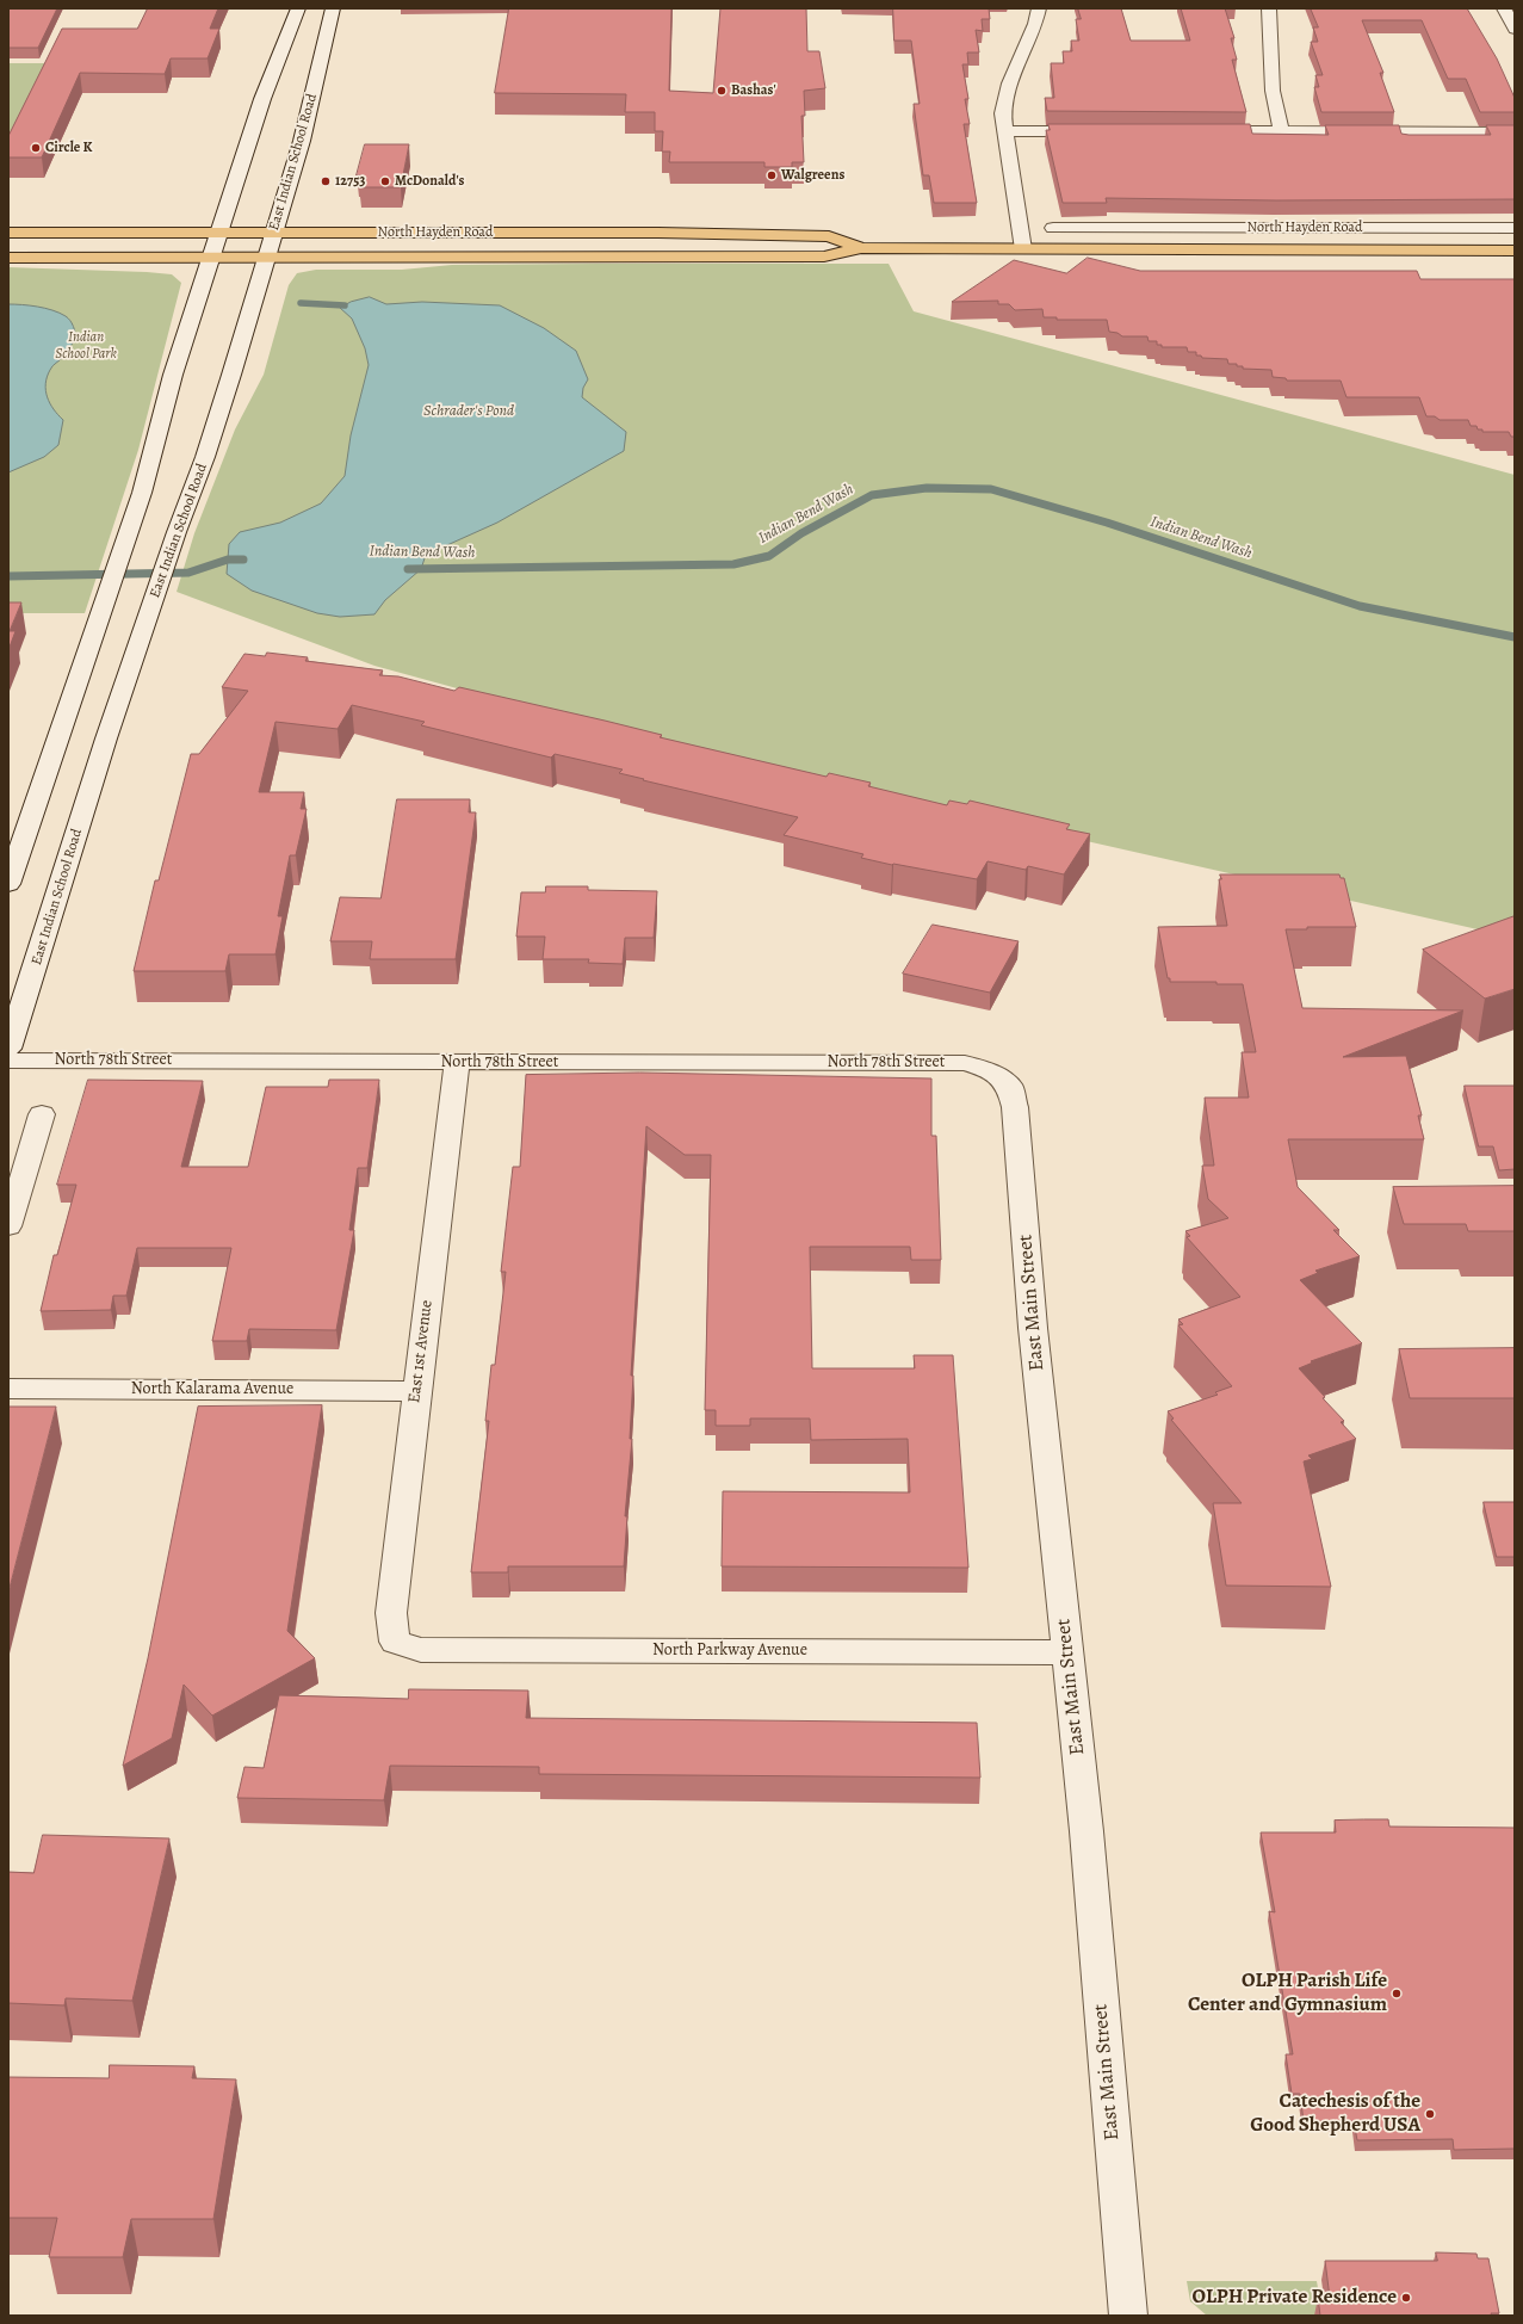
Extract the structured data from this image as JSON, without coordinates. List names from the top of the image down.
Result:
{
  "streets": {
    "main road": ["North Hayden Road"],
    "street": [
      "East Indian School Road",
      "North 78th Street",
      "East Main Street",
      "East 1st Avenue",
      "North Kalarama Avenue",
      "North Parkway Avenue"
    ]
  },
  "crossings": [
    ["East Indian School Road", "North Hayden Road"],
    ["North 78th Street", "East Main Street"],
    ["North 78th Street", "East 1st Avenue"],
    ["East Main Street", "North Parkway Avenue"],
    ["East 1st Avenue", "North Kalarama Avenue"],
    ["East 1st Avenue", "North Parkway Avenue"]
  ],
  "water": ["Schrader's Pond", "Indian Bend Wash"],
  "parks": ["Indian School Park"],
  "places": [
    "Bashas'",
    "Circle K",
    "Walgreens",
    "12753",
    "McDonald's",
    "OLPH Parish Life Center and Gymnasium",
    "Catechesis of the Good Shepherd USA",
    "OLPH Private Residence"
  ]
}
